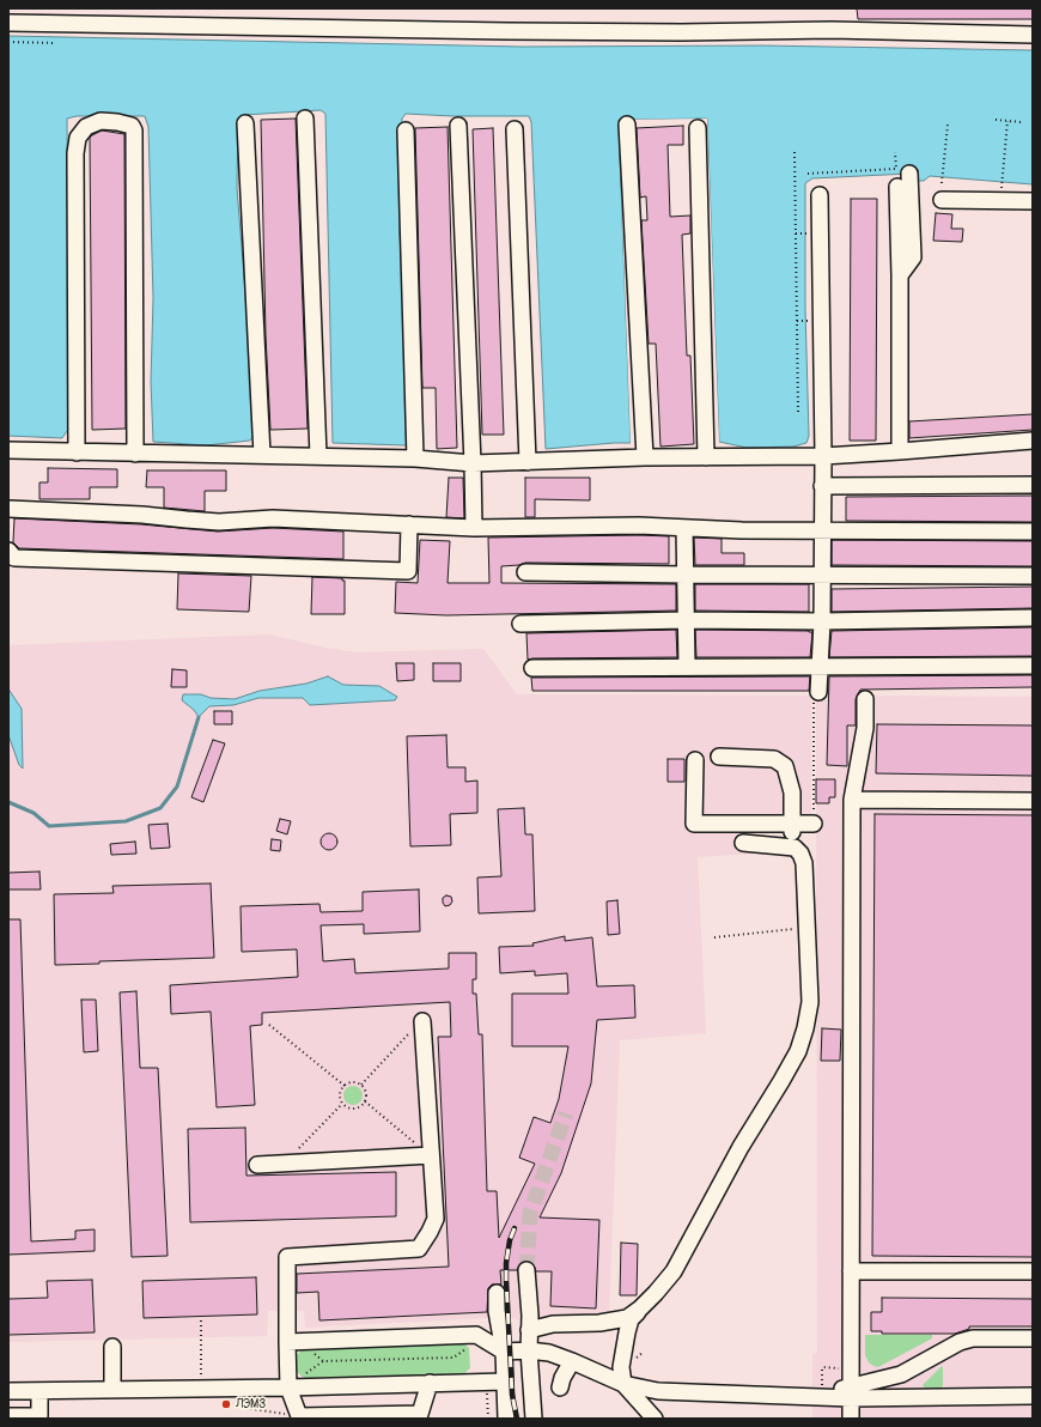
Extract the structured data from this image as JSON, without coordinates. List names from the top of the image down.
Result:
{
  "places": ["ЛЭМЗ"]
}
